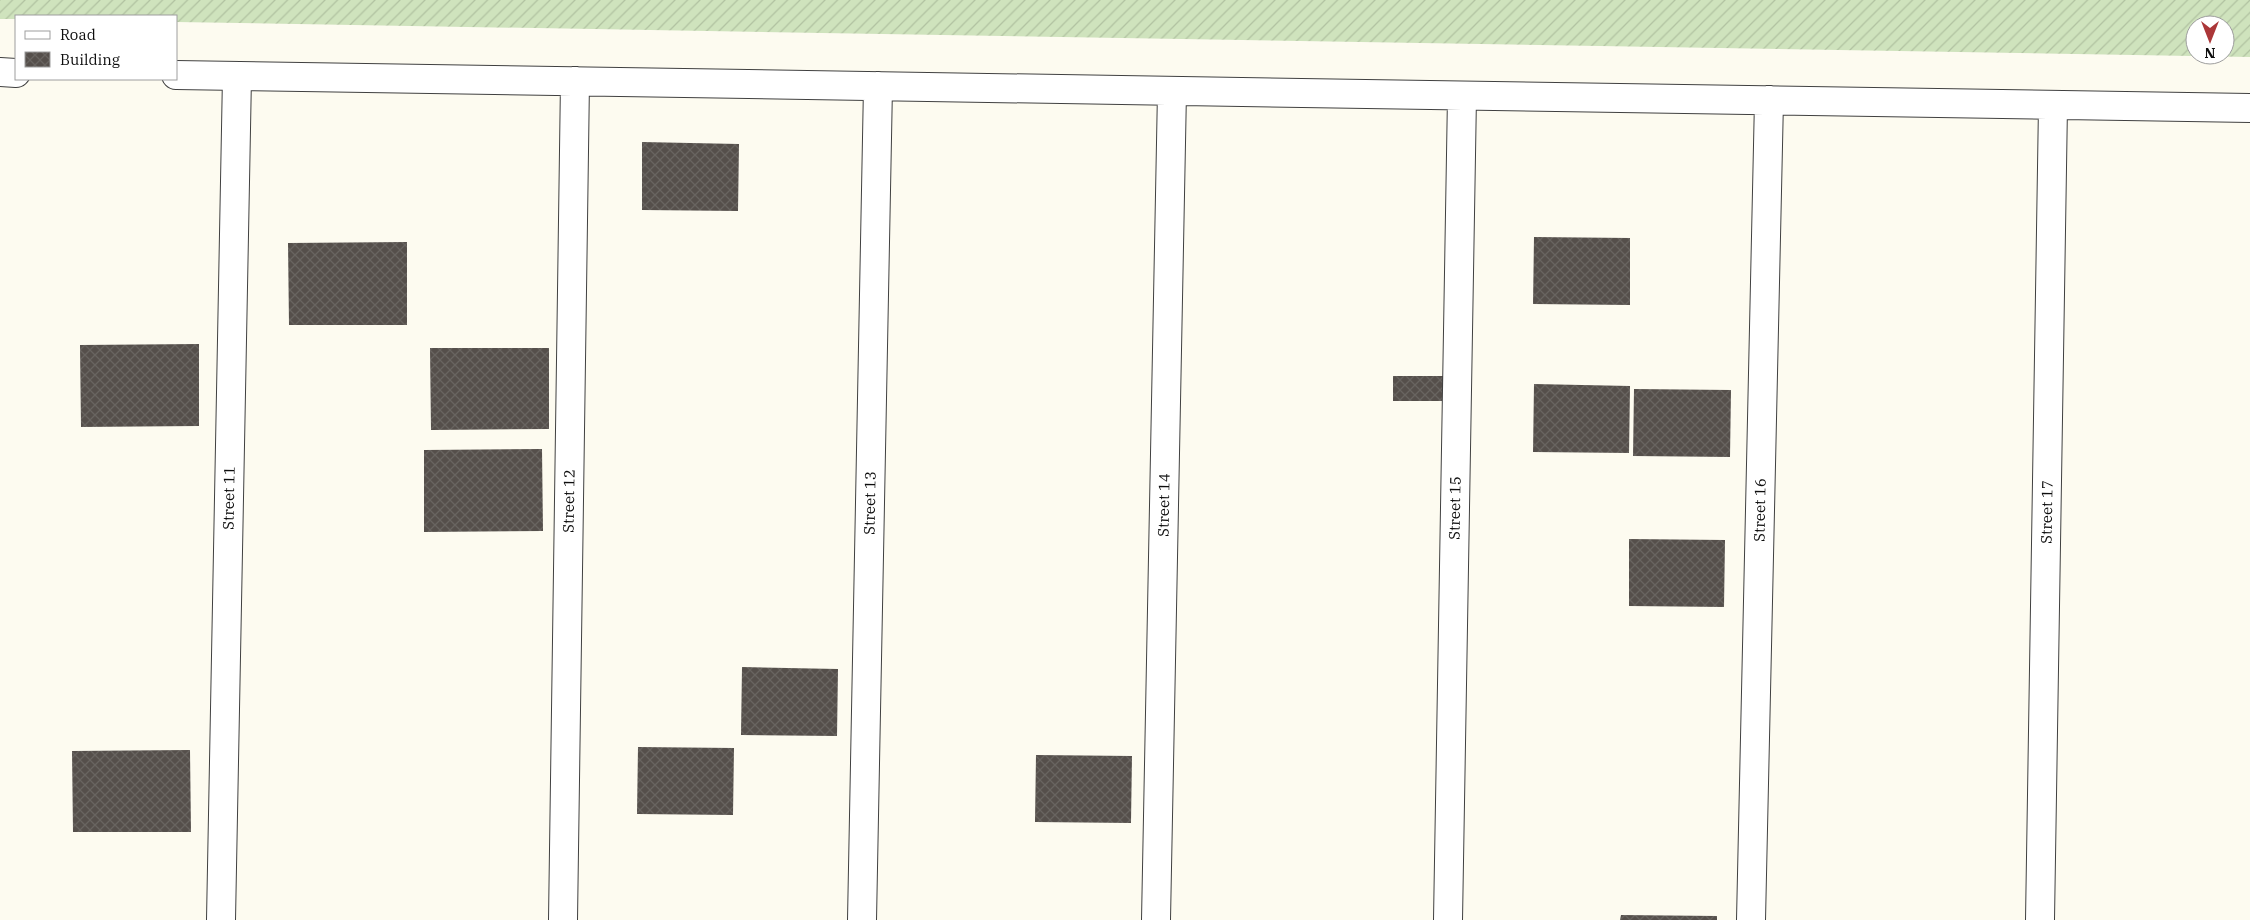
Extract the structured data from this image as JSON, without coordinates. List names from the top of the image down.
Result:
{
  "streets": {
    "street": [
      "Street 11",
      "Street 12",
      "Street 13",
      "Street 14",
      "Street 15",
      "Street 16",
      "Street 17"
    ]
  },
  "legend": ["Road", "Building"],
  "north": "bottom"
}
